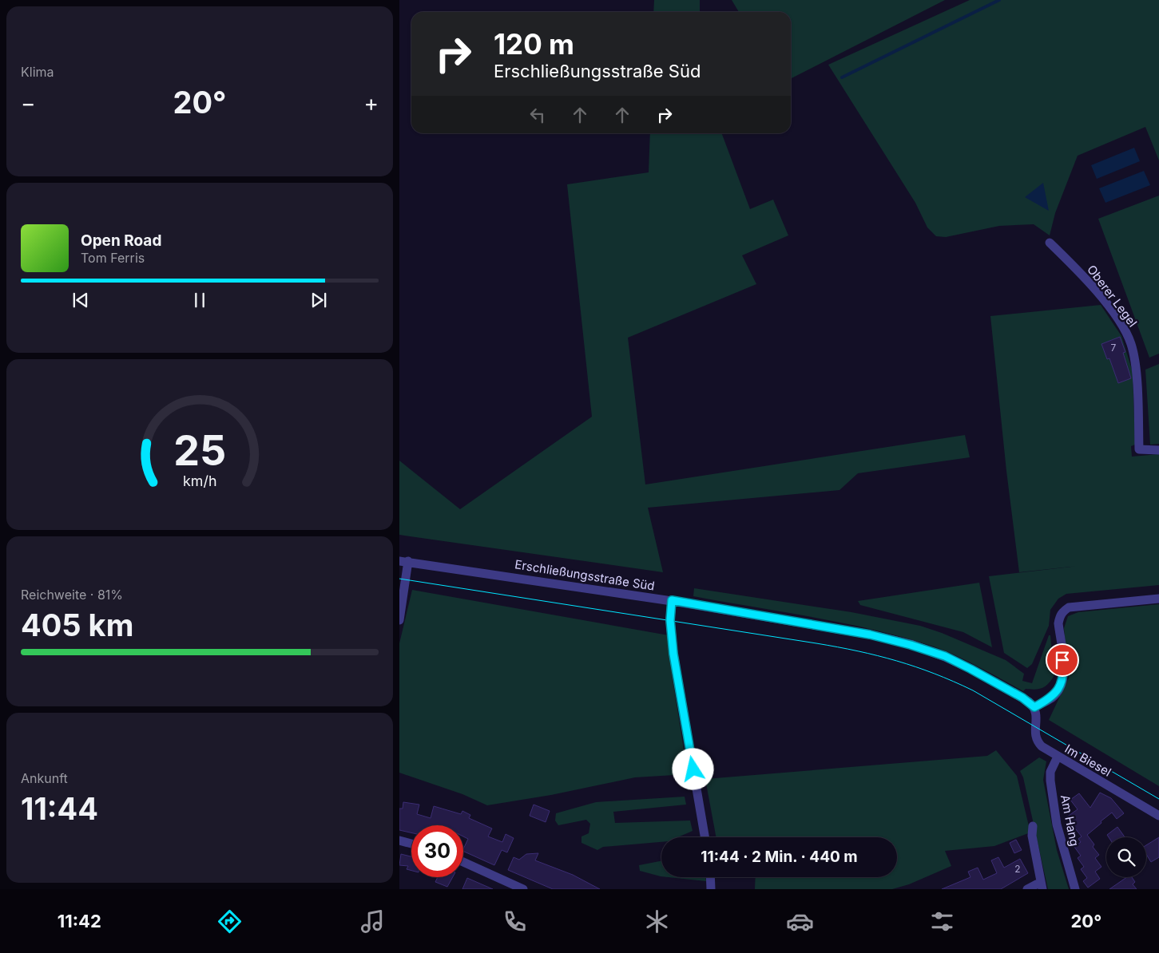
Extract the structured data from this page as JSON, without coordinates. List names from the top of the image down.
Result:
{
  "streets": {
    "street": [
      "Oberer Legel",
      "Erschließungsstraße Süd",
      "Im Biesel",
      "Am Hang"
    ]
  },
  "crossings": [
    ["Erschließungsstraße Süd", "Im Biesel"],
    ["Im Biesel", "Am Hang"]
  ],
  "house_numbers": ["7", "2"],
  "page": {
    "tile": [
      "Klima",
      ["Reichweite · 81%", "405 km"],
      ["Ankunft", "11:44"]
    ],
    "turn": ["120 m", "Erschließungsstraße Süd"],
    "heat": ["−", "20°", "+"],
    "song": ["Open Road", "Tom Ferris"],
    "limit": "30",
    "trip": "11:44 · 2 Min. · 440 m",
    "tabs": ["11:42", "20°"],
    "gauge": ["25", "km/h"]
  }
}
